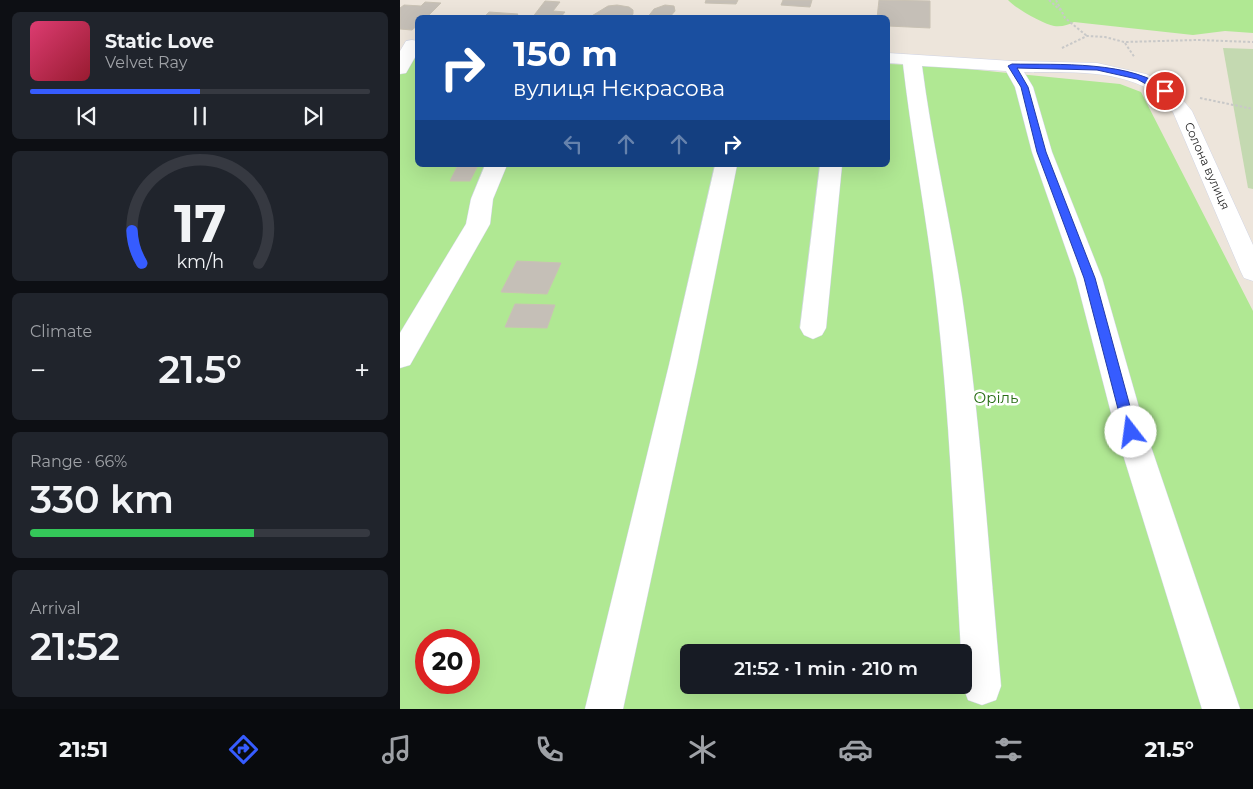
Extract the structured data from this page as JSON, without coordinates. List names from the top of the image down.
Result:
{
  "streets": {
    "street": ["Солона вулиця"]
  },
  "parks": ["Оріль"],
  "page": {
    "turn": ["150 m", "вулиця Нєкрасова"],
    "song": ["Static Love", "Velvet Ray"],
    "tile": [
      "Climate",
      ["Range · 66%", "330 km"],
      ["Arrival", "21:52"]
    ],
    "heat": ["−", "21.5°", "+"],
    "limit": "20",
    "trip": "21:52 · 1 min · 210 m",
    "tabs": ["21:51", "21.5°"],
    "gauge": ["17", "km/h"]
  }
}
